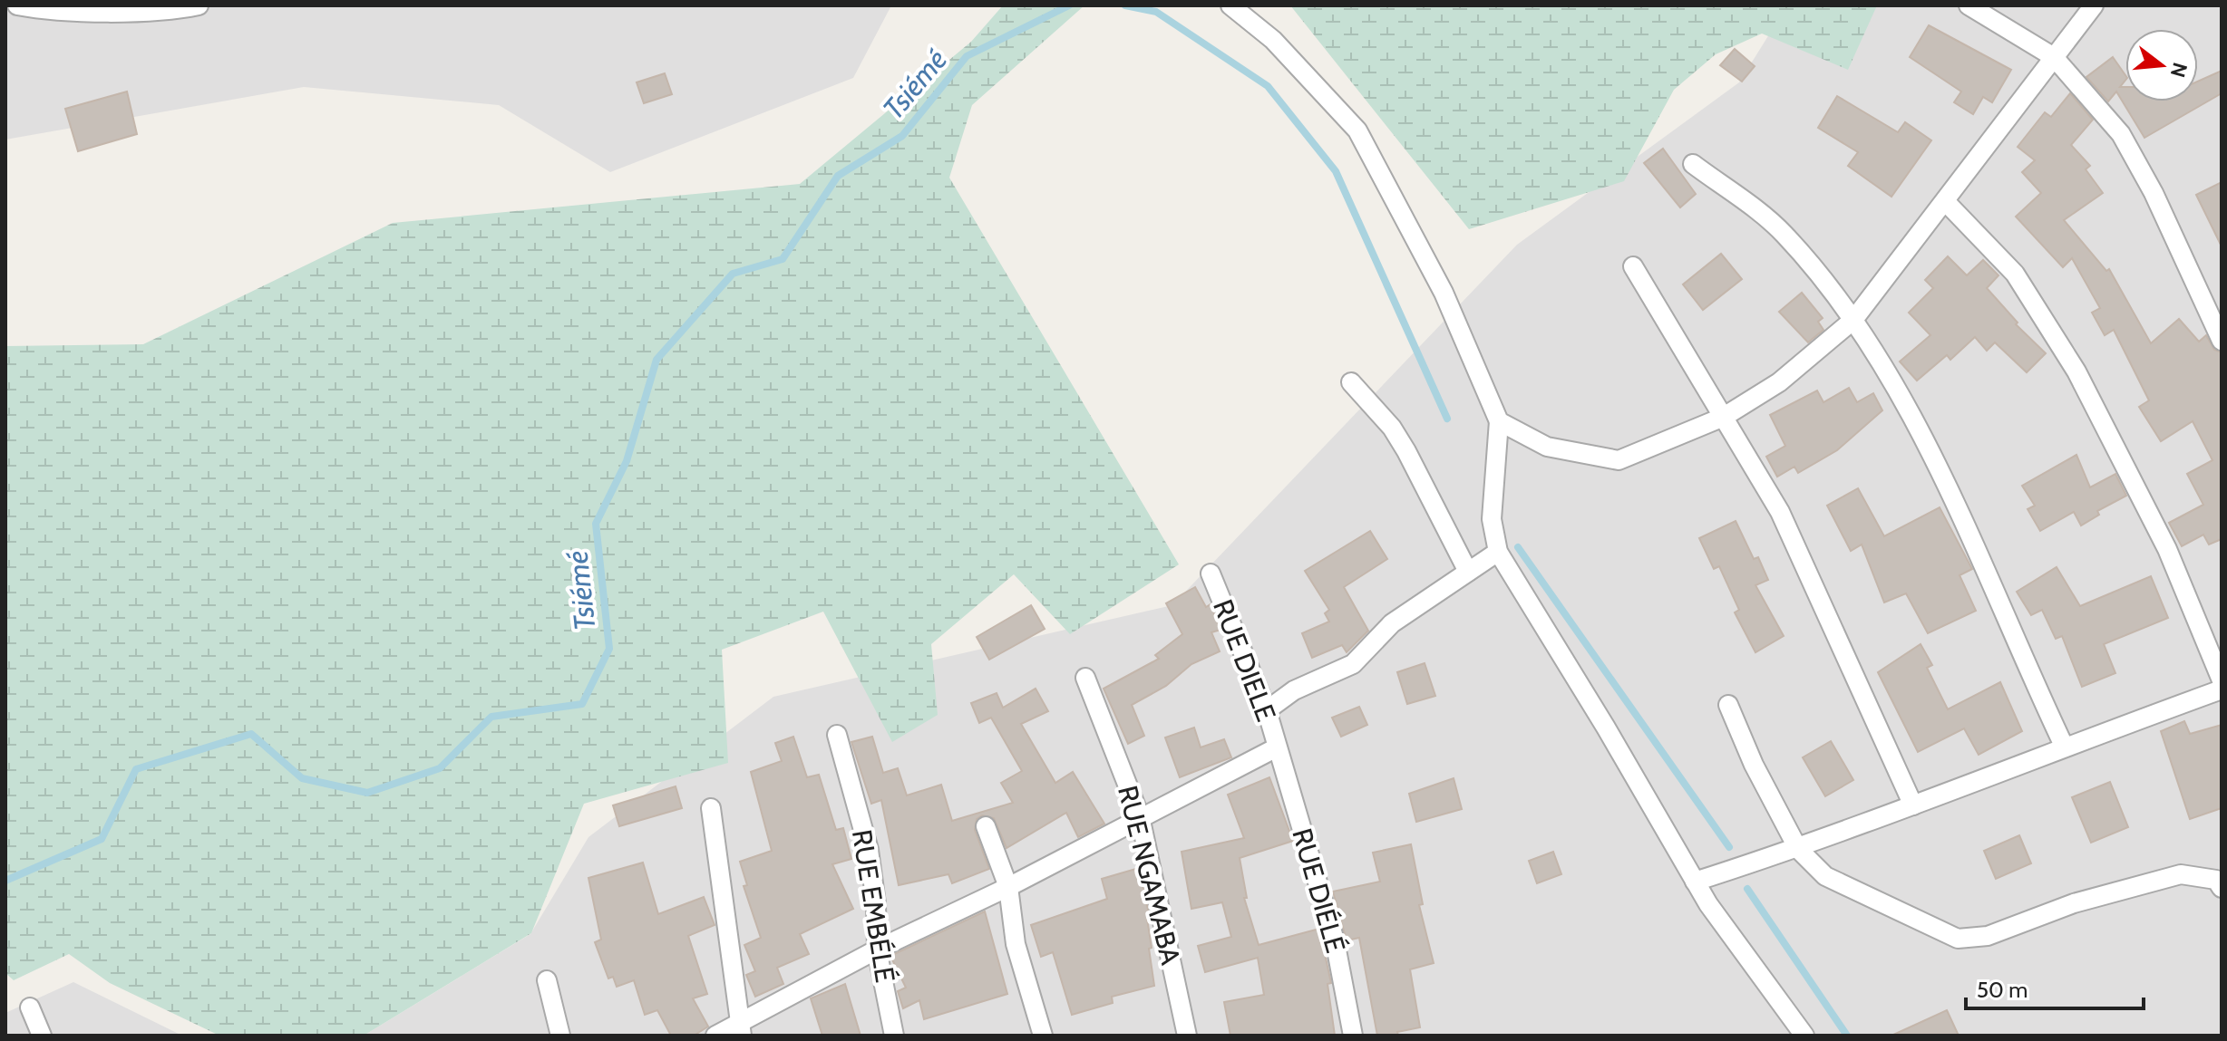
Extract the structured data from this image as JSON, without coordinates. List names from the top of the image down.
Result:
{
  "streets": {
    "street": [
      "RUE DIELE",
      "RUE NGAMABA",
      "RUE DIÉLÉ",
      "RUE EMBÉLÉ"
    ]
  },
  "crossings": [
    ["RUE DIELE", "RUE DIÉLÉ"]
  ],
  "water": ["Tsiémé"],
  "scale_bar": "50 m",
  "north": "right"
}
